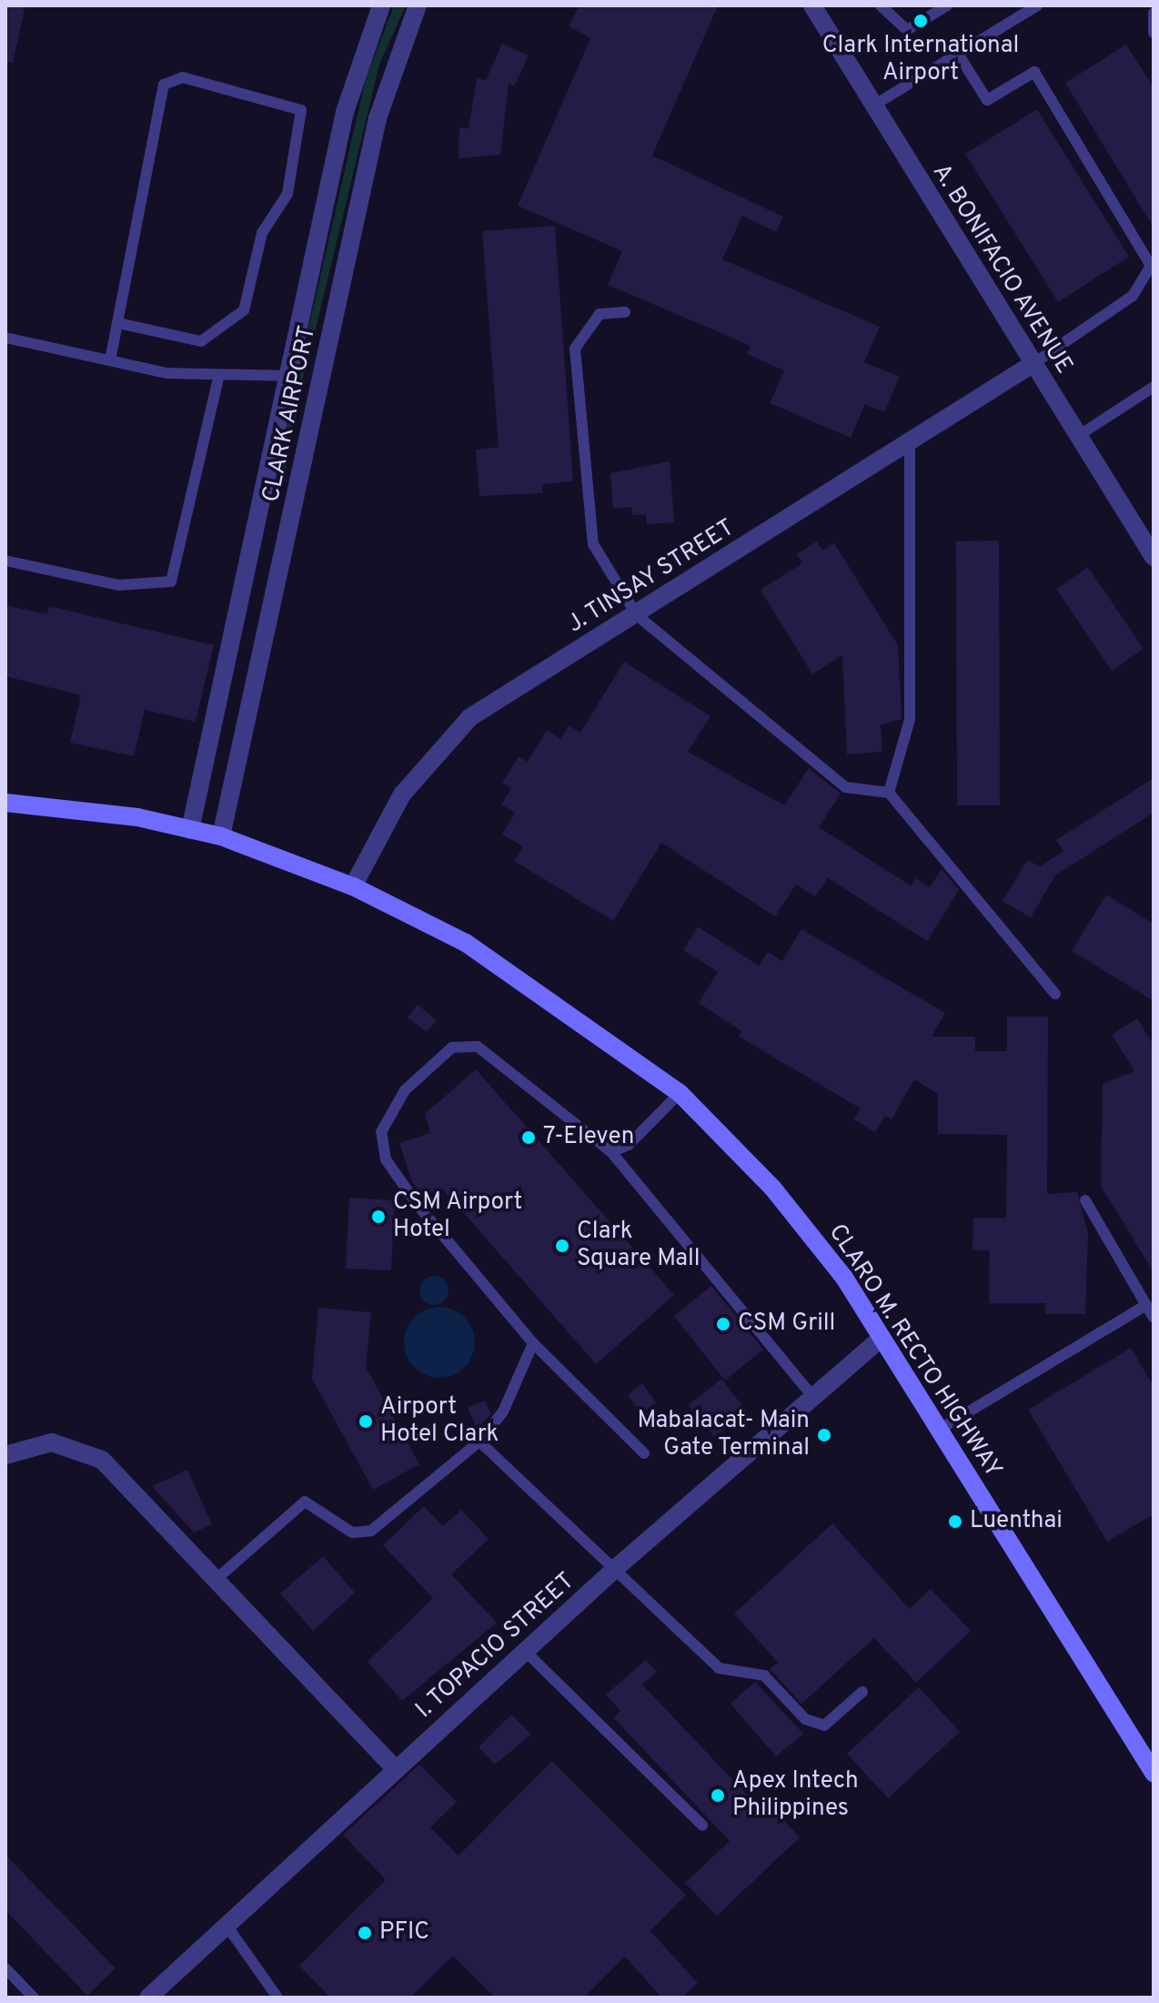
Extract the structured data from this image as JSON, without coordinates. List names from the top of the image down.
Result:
{
  "streets": {
    "main road": ["CLARO M. RECTO HIGHWAY"],
    "street": [
      "A. BONIFACIO AVENUE",
      "CLARK AIRPORT",
      "J. TINSAY STREET",
      "I. TOPACIO STREET"
    ]
  },
  "crossings": [
    ["A. BONIFACIO AVENUE", "J. TINSAY STREET"],
    ["CLARK AIRPORT", "CLARO M. RECTO HIGHWAY"],
    ["J. TINSAY STREET", "CLARO M. RECTO HIGHWAY"],
    ["CLARO M. RECTO HIGHWAY", "I. TOPACIO STREET"]
  ],
  "places": [
    "Clark International Airport",
    "7-Eleven",
    "CSM Airport Hotel",
    "Clark Square Mall",
    "CSM Grill",
    "Airport Hotel Clark",
    "Mabalacat- Main Gate Terminal",
    "Luenthai",
    "Apex Intech Philippines",
    "PFIC"
  ]
}
